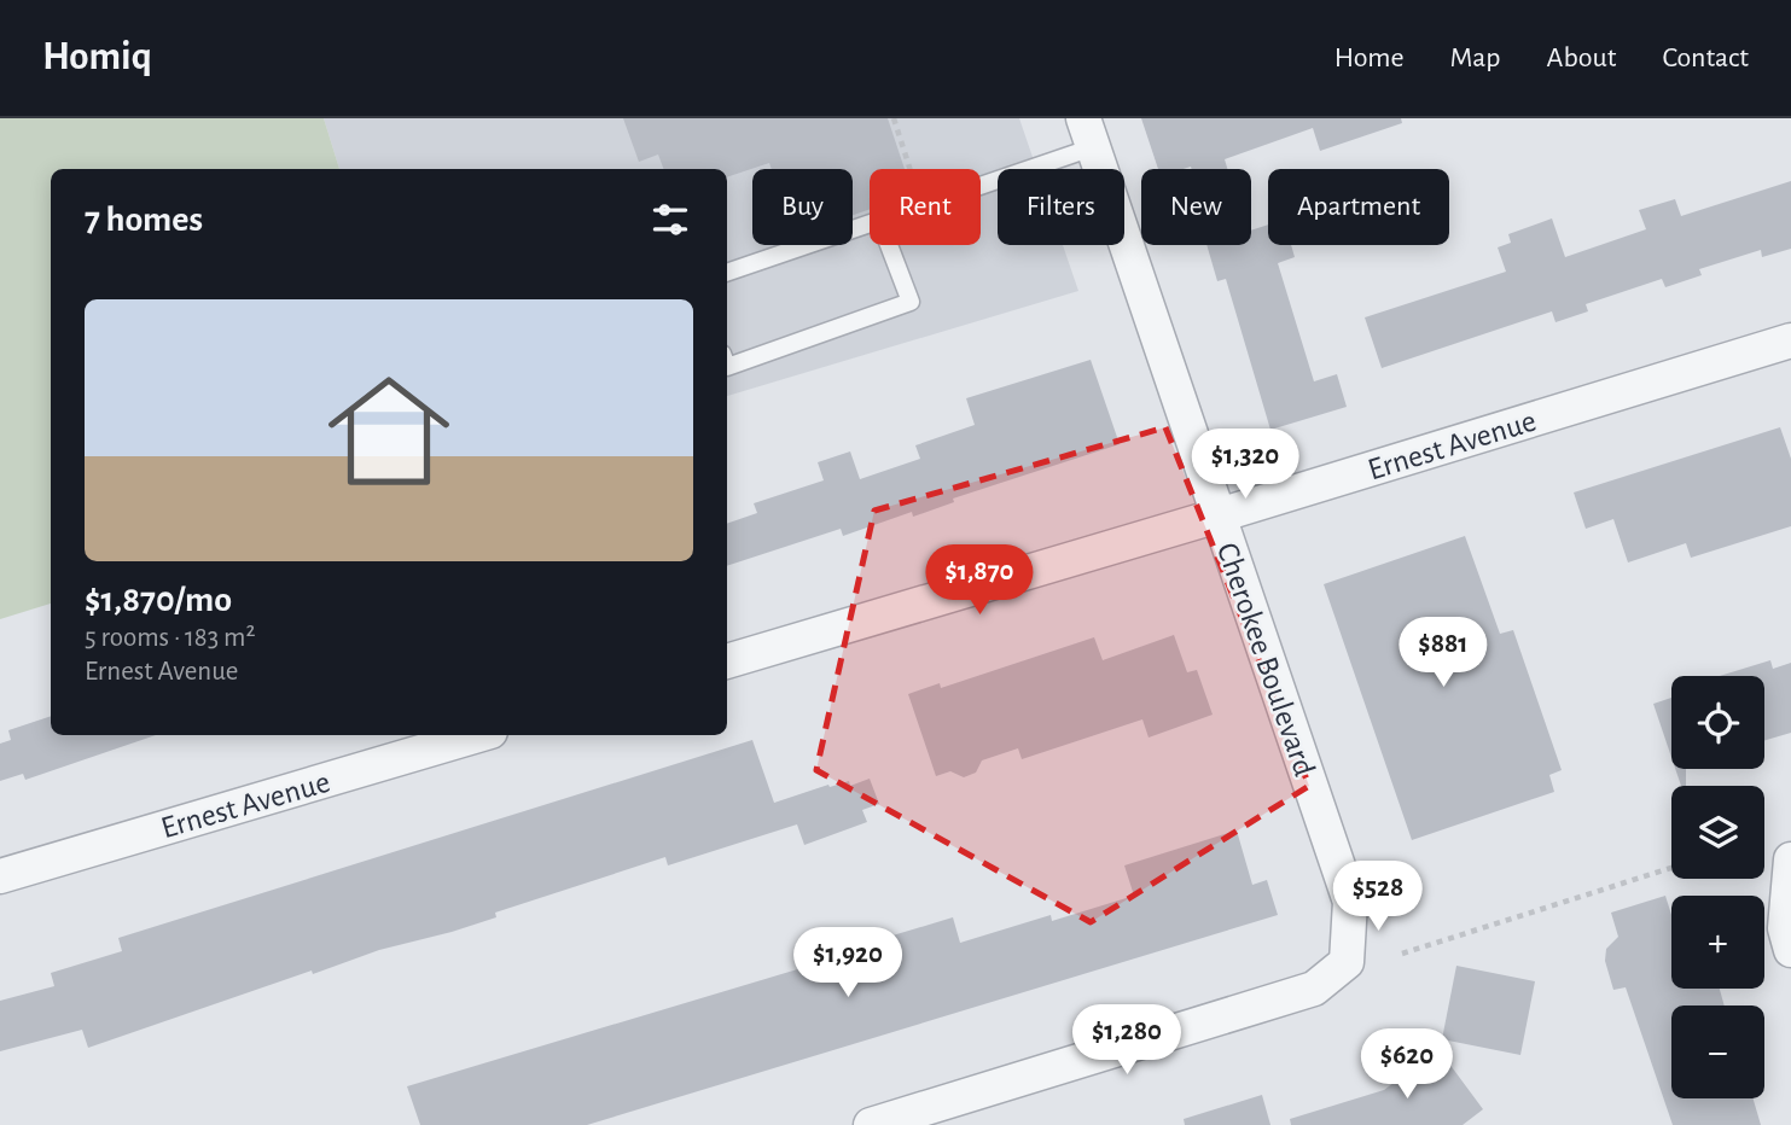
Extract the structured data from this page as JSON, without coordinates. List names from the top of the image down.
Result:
{
  "streets": {
    "street": ["Ernest Avenue", "Cherokee Boulevard"]
  },
  "crossings": [
    ["Ernest Avenue", "Cherokee Boulevard"]
  ],
  "page": {
    "header": "Homiq",
    "nav": [
      "Home",
      "Map",
      "About",
      "Contact"
    ],
    "chip": [
      "Buy",
      "Rent",
      "Filters",
      "New",
      "Apartment"
    ],
    "heading": "7 homes",
    "list": [
      {
        "name": "$1,870/mo",
        "note": "5 rooms · 183 m² · Ernest Avenue"
      }
    ],
    "price": [
      "$1,320",
      "$1,870",
      "$881",
      "$528",
      "$1,920",
      "$1,280",
      "$620"
    ],
    "map_buttons": ["+", "−"]
  }
}
